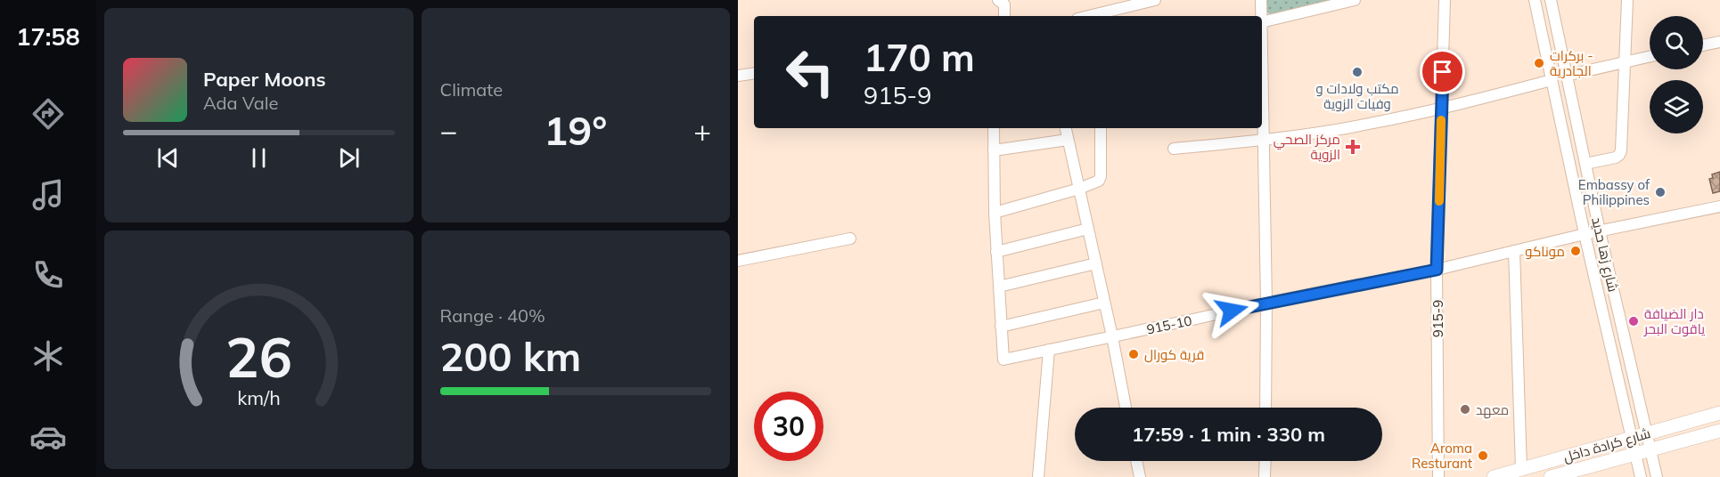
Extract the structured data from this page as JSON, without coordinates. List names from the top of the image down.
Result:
{
  "streets": {
    "main road": ["شارع كرادة داخل"],
    "street": ["شارع زها حديد", "915-9", "915-10"]
  },
  "crossings": [
    ["شارع زها حديد", "915-10"],
    ["شارع زها حديد", "شارع كرادة داخل"],
    ["915-9", "915-10"]
  ],
  "places": {
    "other": [
      "بركرات - الجادرية",
      "مكتب ولادات و وفيات الزوية",
      "Embassy of Philippines",
      "موناكو",
      "دار الضيافة ياقوت البحر",
      "قرية كورال",
      "معهد",
      "Aroma Resturant"
    ],
    "health": ["مركز الصحي الزوية"]
  },
  "page": {
    "tabs": "17:58",
    "tile": [
      "Climate",
      ["Range · 40%", "200 km"]
    ],
    "turn": ["170 m", "915-9"],
    "song": ["Paper Moons", "Ada Vale"],
    "heat": ["−", "19°", "+"],
    "limit": "30",
    "trip": "17:59 · 1 min · 330 m",
    "gauge": ["26", "km/h"]
  }
}
